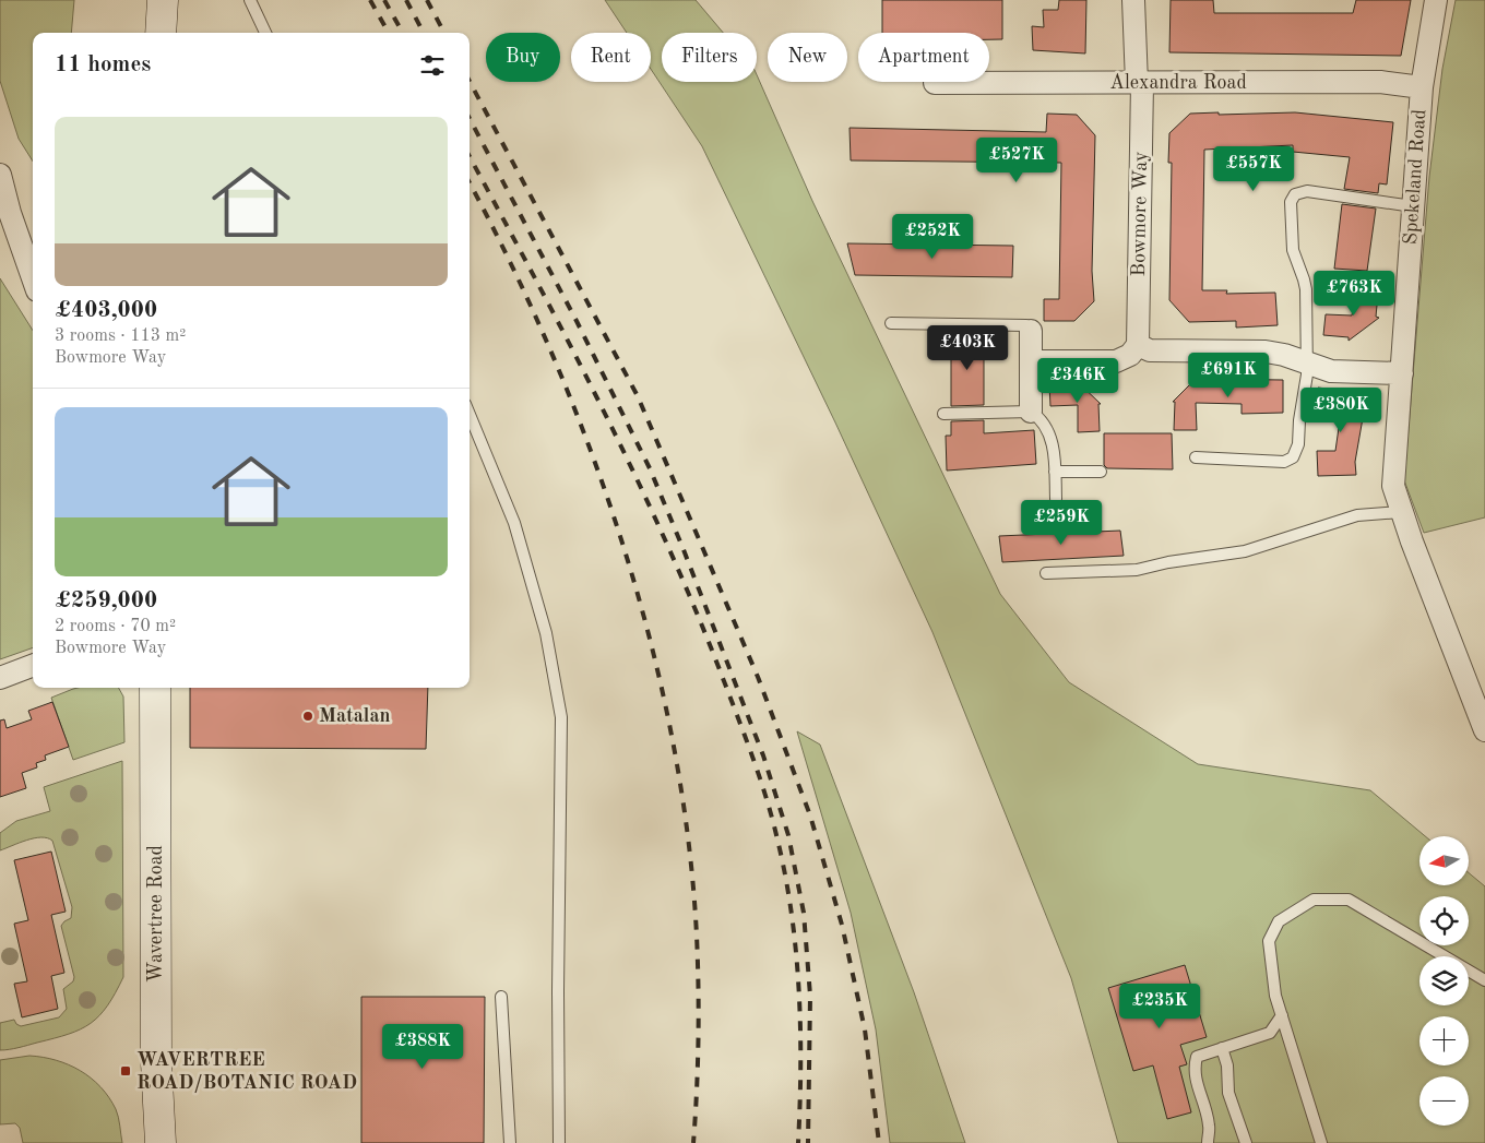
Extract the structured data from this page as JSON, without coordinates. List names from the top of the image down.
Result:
{
  "streets": {
    "main road": ["Wavertree Road"],
    "street": ["Alexandra Road", "Spekeland Road", "Bowmore Way"]
  },
  "crossings": [
    ["Alexandra Road", "Spekeland Road"],
    ["Alexandra Road", "Bowmore Way"]
  ],
  "places": {
    "other": ["Matalan"],
    "transit": ["WAVERTREE ROAD/BOTANIC ROAD"]
  },
  "north": "left",
  "page": {
    "chip": [
      "Buy",
      "Rent",
      "Filters",
      "New",
      "Apartment"
    ],
    "heading": "11 homes",
    "list": [
      {
        "name": "£403,000",
        "note": "3 rooms · 113 m² · Bowmore Way"
      },
      {
        "name": "£259,000",
        "note": "2 rooms · 70 m² · Bowmore Way"
      }
    ],
    "price": [
      "£527K",
      "£557K",
      "£252K",
      "£763K",
      "£403K",
      "£691K",
      "£346K",
      "£380K",
      "£259K",
      "£235K",
      "£388K"
    ],
    "map_buttons": ["+", "−"]
  }
}
